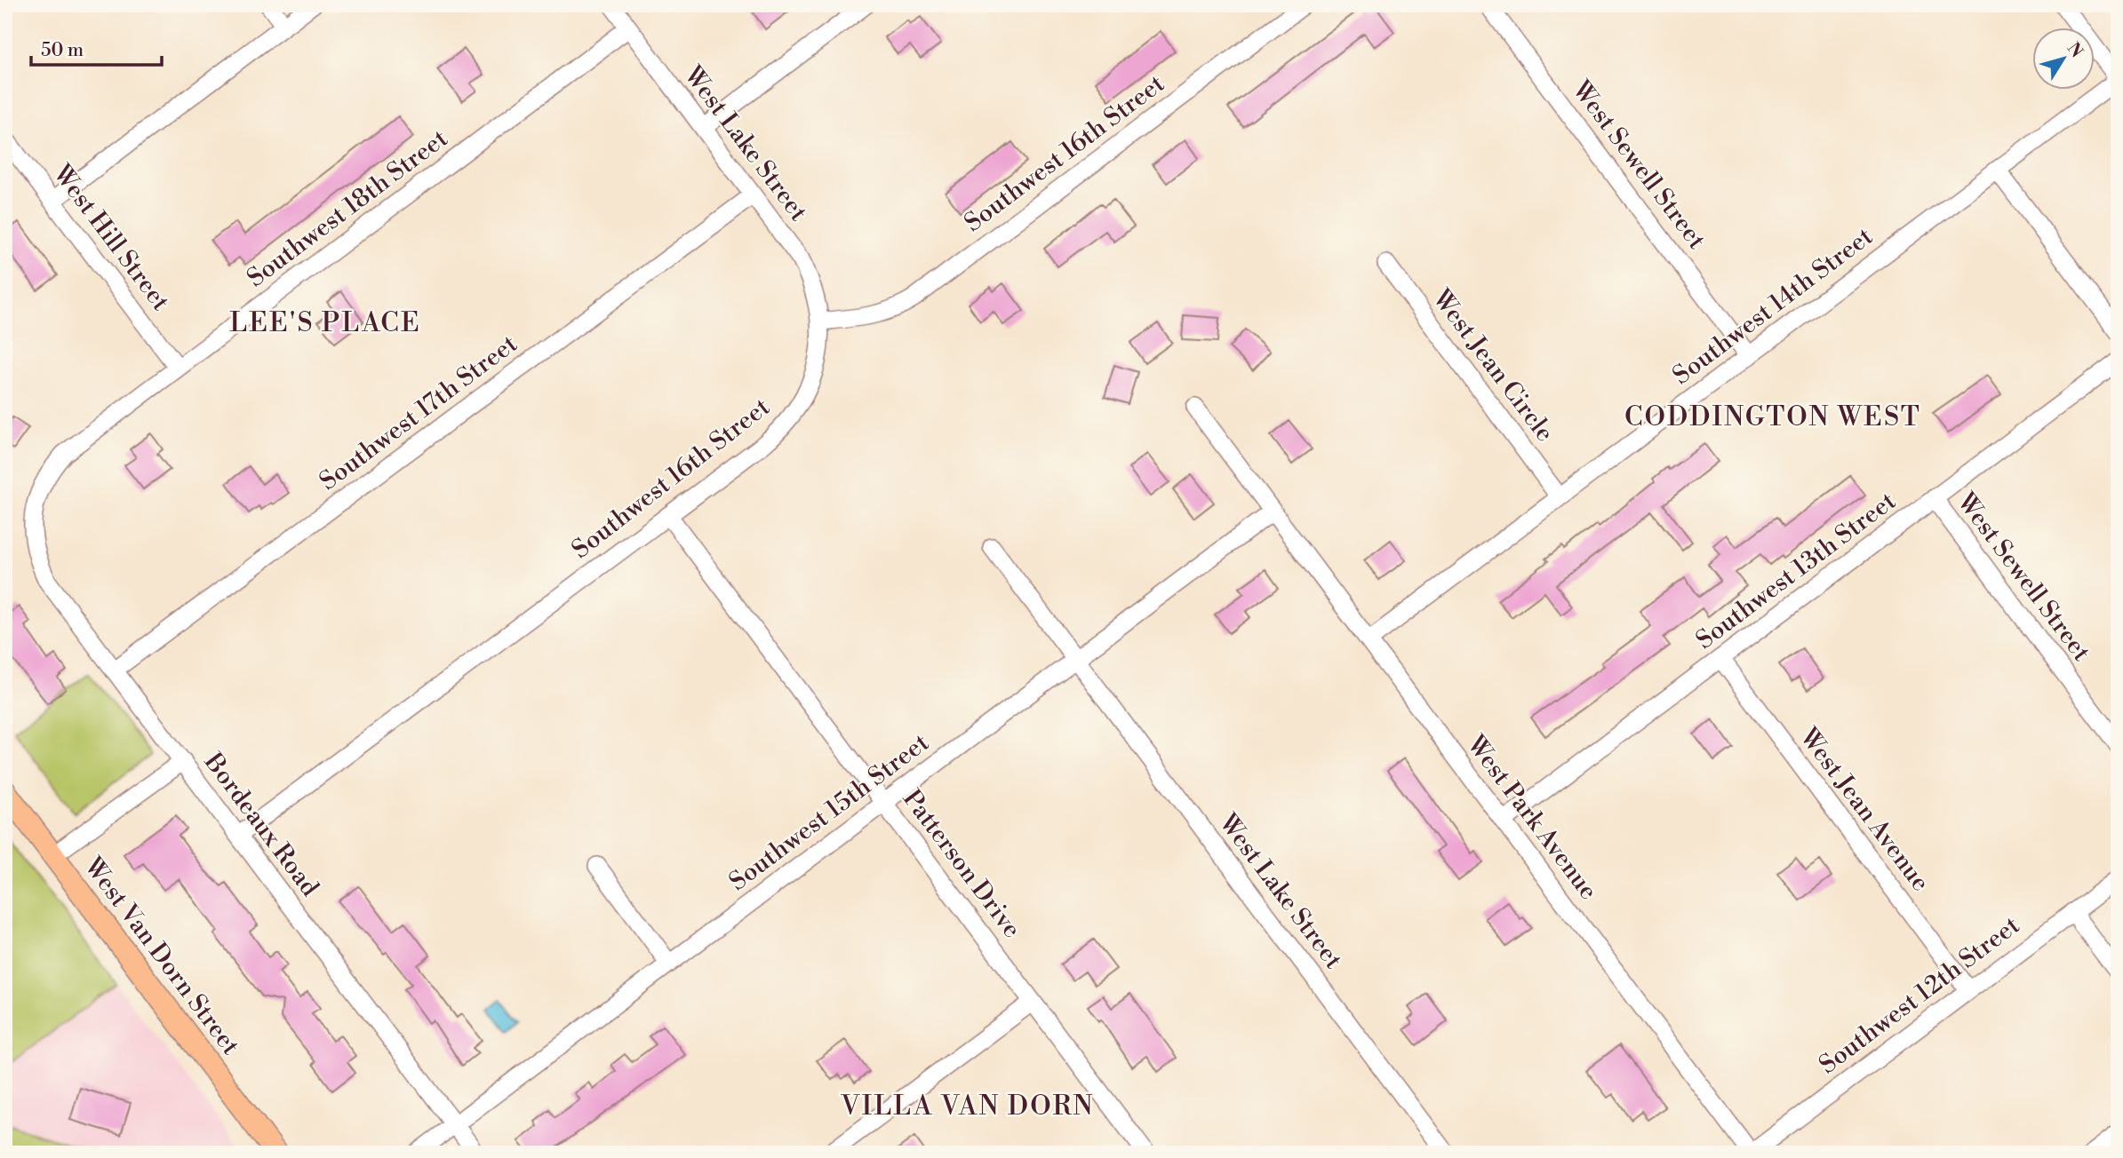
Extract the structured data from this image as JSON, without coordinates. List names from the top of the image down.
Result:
{
  "streets": {
    "main road": ["West Van Dorn Street"],
    "street": [
      "West Lake Street",
      "Southwest 16th Street",
      "West Sewell Street",
      "Southwest 18th Street",
      "West Hill Street",
      "Southwest 14th Street",
      "West Jean Circle",
      "Southwest 17th Street",
      "Southwest 13th Street",
      "West Jean Avenue",
      "Southwest 15th Street",
      "West Park Avenue",
      "Bordeaux Road",
      "Patterson Drive",
      "Southwest 12th Street"
    ]
  },
  "crossings": [
    ["West Lake Street", "Southwest 16th Street"],
    ["West Lake Street", "Southwest 18th Street"],
    ["West Lake Street", "Southwest 17th Street"],
    ["West Lake Street", "Southwest 15th Street"],
    ["Southwest 16th Street", "Bordeaux Road"],
    ["Southwest 16th Street", "Patterson Drive"],
    ["West Sewell Street", "Southwest 14th Street"],
    ["West Sewell Street", "Southwest 13th Street"],
    ["Southwest 18th Street", "West Hill Street"],
    ["Southwest 18th Street", "Bordeaux Road"],
    ["Southwest 14th Street", "West Jean Circle"],
    ["Southwest 14th Street", "West Park Avenue"],
    ["Southwest 17th Street", "Bordeaux Road"],
    ["Southwest 13th Street", "West Jean Avenue"],
    ["Southwest 13th Street", "West Park Avenue"],
    ["West Jean Avenue", "Southwest 12th Street"],
    ["Southwest 15th Street", "West Park Avenue"],
    ["Southwest 15th Street", "Bordeaux Road"],
    ["Southwest 15th Street", "Patterson Drive"],
    ["West Park Avenue", "Southwest 12th Street"]
  ],
  "districts": ["LEE'S PLACE", "CODDINGTON WEST", "VILLA VAN DORN"],
  "scale_bar": "50 m",
  "north": "top right"
}
